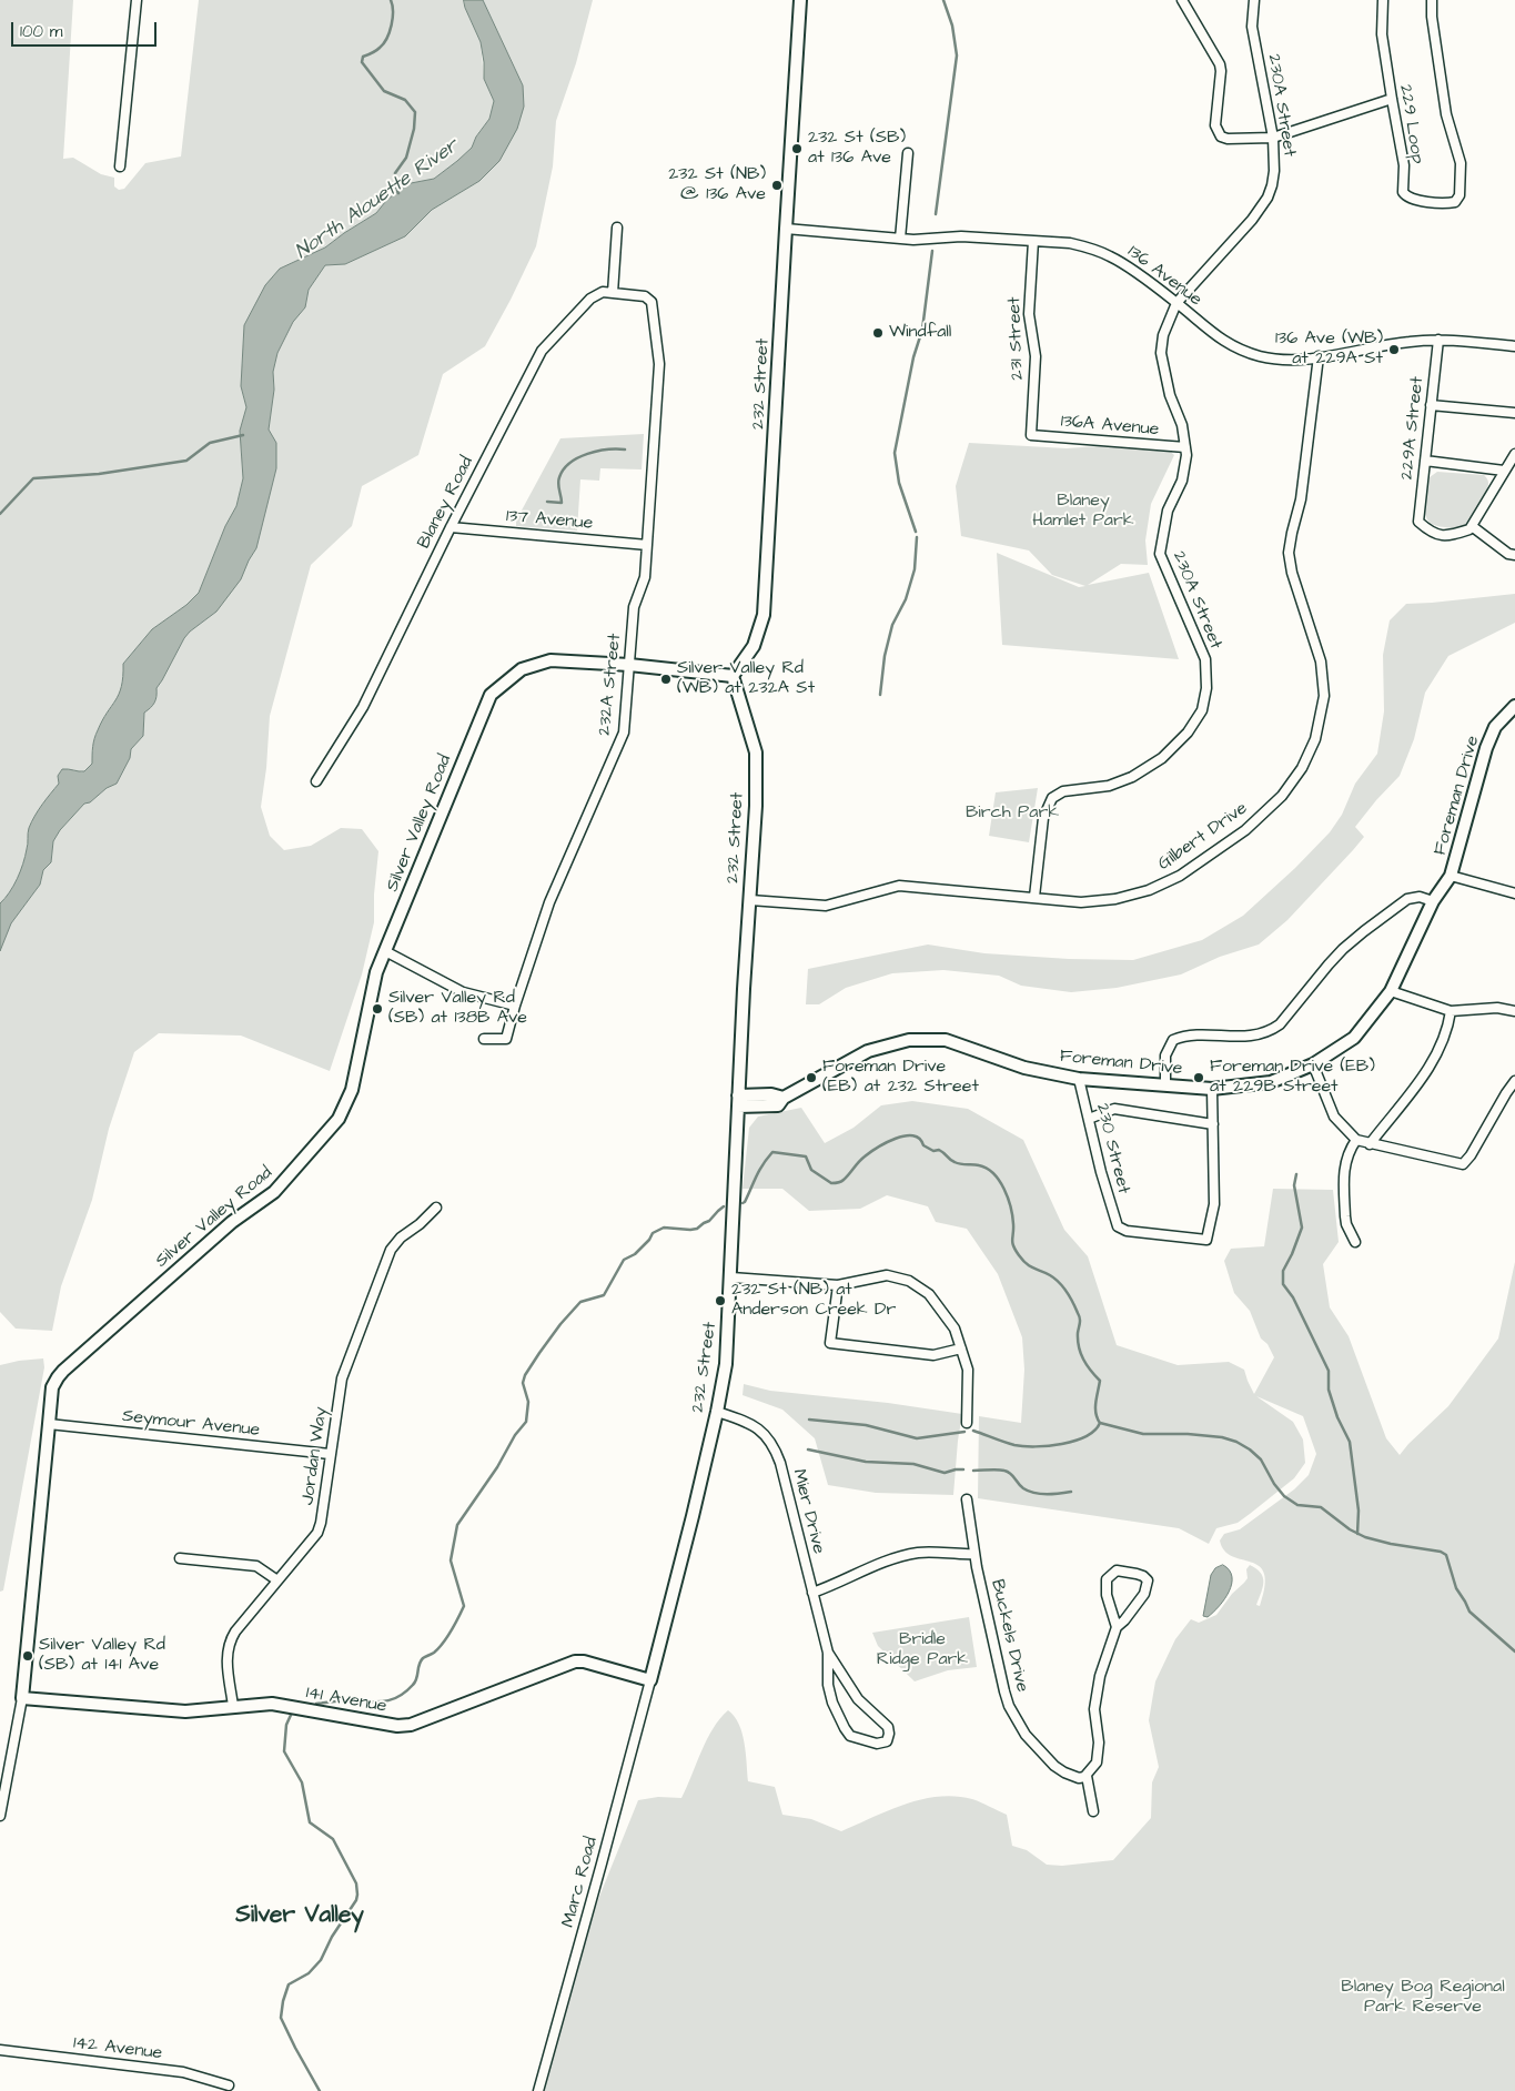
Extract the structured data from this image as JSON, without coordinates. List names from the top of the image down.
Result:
{
  "streets": {
    "street": [
      "230A Street",
      "229 Loop",
      "136 Avenue",
      "231 Street",
      "232 Street",
      "136A Avenue",
      "229A Street",
      "Blaney Road",
      "137 Avenue",
      "232A Street",
      "Foreman Drive",
      "Silver Valley Road",
      "Gilbert Drive",
      "230 Street",
      "Seymour Avenue",
      "Jordan Way",
      "Mier Drive",
      "Buckels Drive",
      "141 Avenue",
      "Marc Road",
      "142 Avenue"
    ]
  },
  "crossings": [
    ["230A Street", "136 Avenue"],
    ["230A Street", "136A Avenue"],
    ["230A Street", "Gilbert Drive"],
    ["136 Avenue", "231 Street"],
    ["136 Avenue", "232 Street"],
    ["136 Avenue", "229A Street"],
    ["136 Avenue", "Gilbert Drive"],
    ["231 Street", "136A Avenue"],
    ["232 Street", "Foreman Drive"],
    ["232 Street", "Silver Valley Road"],
    ["232 Street", "Gilbert Drive"],
    ["232 Street", "Mier Drive"],
    ["232 Street", "141 Avenue"],
    ["232 Street", "Marc Road"],
    ["Blaney Road", "137 Avenue"],
    ["Blaney Road", "232A Street"],
    ["137 Avenue", "232A Street"],
    ["232A Street", "Silver Valley Road"],
    ["Foreman Drive", "230 Street"],
    ["Silver Valley Road", "Seymour Avenue"],
    ["Silver Valley Road", "141 Avenue"],
    ["Seymour Avenue", "Jordan Way"],
    ["Jordan Way", "141 Avenue"],
    ["141 Avenue", "Marc Road"]
  ],
  "districts": ["Silver Valley"],
  "water": ["North Alouette River"],
  "parks": [
    "Blaney Hamlet Park",
    "Birch Park",
    "Bridle Ridge Park",
    "Blaney Bog Regional Park Reserve"
  ],
  "places": [
    "232 St (SB) at 136 Ave",
    "232 St (NB) @ 136 Ave",
    "Windfall",
    "136 Ave (WB) at 229A St",
    "Silver Valley Rd (WB) at 232A St",
    "Silver Valley Rd (SB) at 138B Ave",
    "Foreman Drive (EB) at 232 Street",
    "Foreman Drive (EB) at 229B Street",
    "232 St (NB) at Anderson Creek Dr",
    "Silver Valley Rd (SB) at 141 Ave"
  ],
  "scale_bar": "100 m"
}
